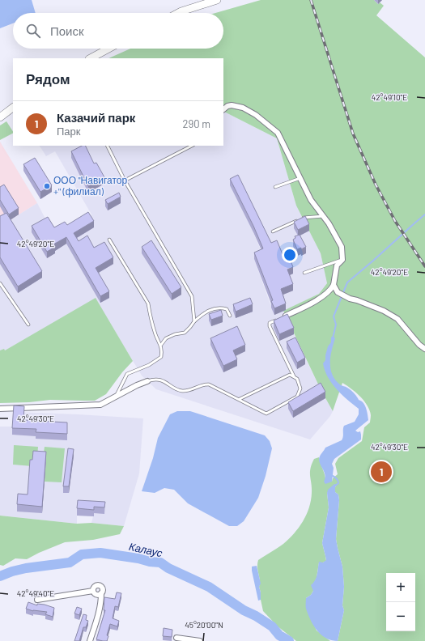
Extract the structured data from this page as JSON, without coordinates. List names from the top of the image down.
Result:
{
  "water": ["Калаус"],
  "places": ["ООО \"Навигатор +\" (филиал)"],
  "page": {
    "search": "Поиск",
    "heading": "Рядом",
    "list": [
      {
        "mark": "1",
        "name": "Казачий парк",
        "note": "Парк",
        "value": "290 m"
      }
    ],
    "pins": "1",
    "map_buttons": ["+", "−"]
  },
  "coordinates": [
    "42°49'10\"E",
    "42°49'20\"E",
    "42°49'30\"E",
    "42°49'40\"E",
    "45°20'00\"N"
  ]
}
